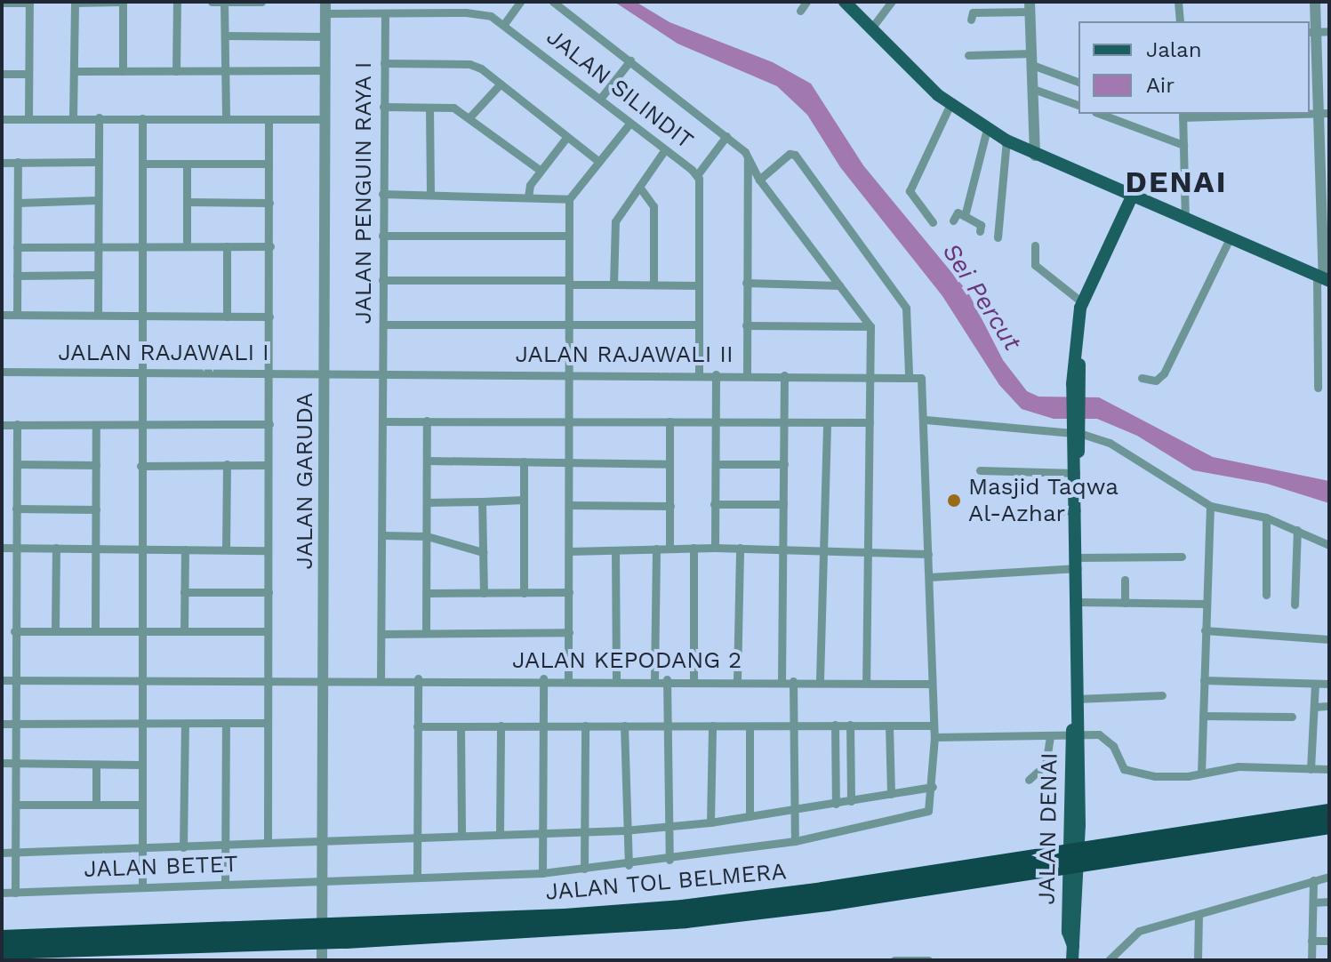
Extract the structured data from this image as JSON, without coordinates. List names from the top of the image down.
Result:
{
  "streets": {
    "highway": ["JALAN TOL BELMERA"],
    "main road": ["JALAN DENAI"],
    "street": [
      "JALAN SILINDIT",
      "JALAN PENGUIN RAYA I",
      "JALAN RAJAWALI I",
      "JALAN RAJAWALI II",
      "JALAN GARUDA",
      "JALAN KEPODANG 2",
      "JALAN BETET"
    ]
  },
  "crossings": [
    ["JALAN SILINDIT", "JALAN PENGUIN RAYA I"],
    ["JALAN SILINDIT", "JALAN RAJAWALI II"],
    ["JALAN SILINDIT", "JALAN GARUDA"],
    ["JALAN PENGUIN RAYA I", "JALAN RAJAWALI II"],
    ["JALAN PENGUIN RAYA I", "JALAN KEPODANG 2"],
    ["JALAN RAJAWALI I", "JALAN RAJAWALI II"],
    ["JALAN RAJAWALI I", "JALAN GARUDA"],
    ["JALAN RAJAWALI II", "JALAN GARUDA"],
    ["JALAN GARUDA", "JALAN KEPODANG 2"],
    ["JALAN GARUDA", "JALAN BETET"]
  ],
  "districts": ["DENAI"],
  "water": ["Sei Percut"],
  "places": ["Masjid Taqwa Al-Azhar"],
  "legend": ["Jalan", "Air"]
}
